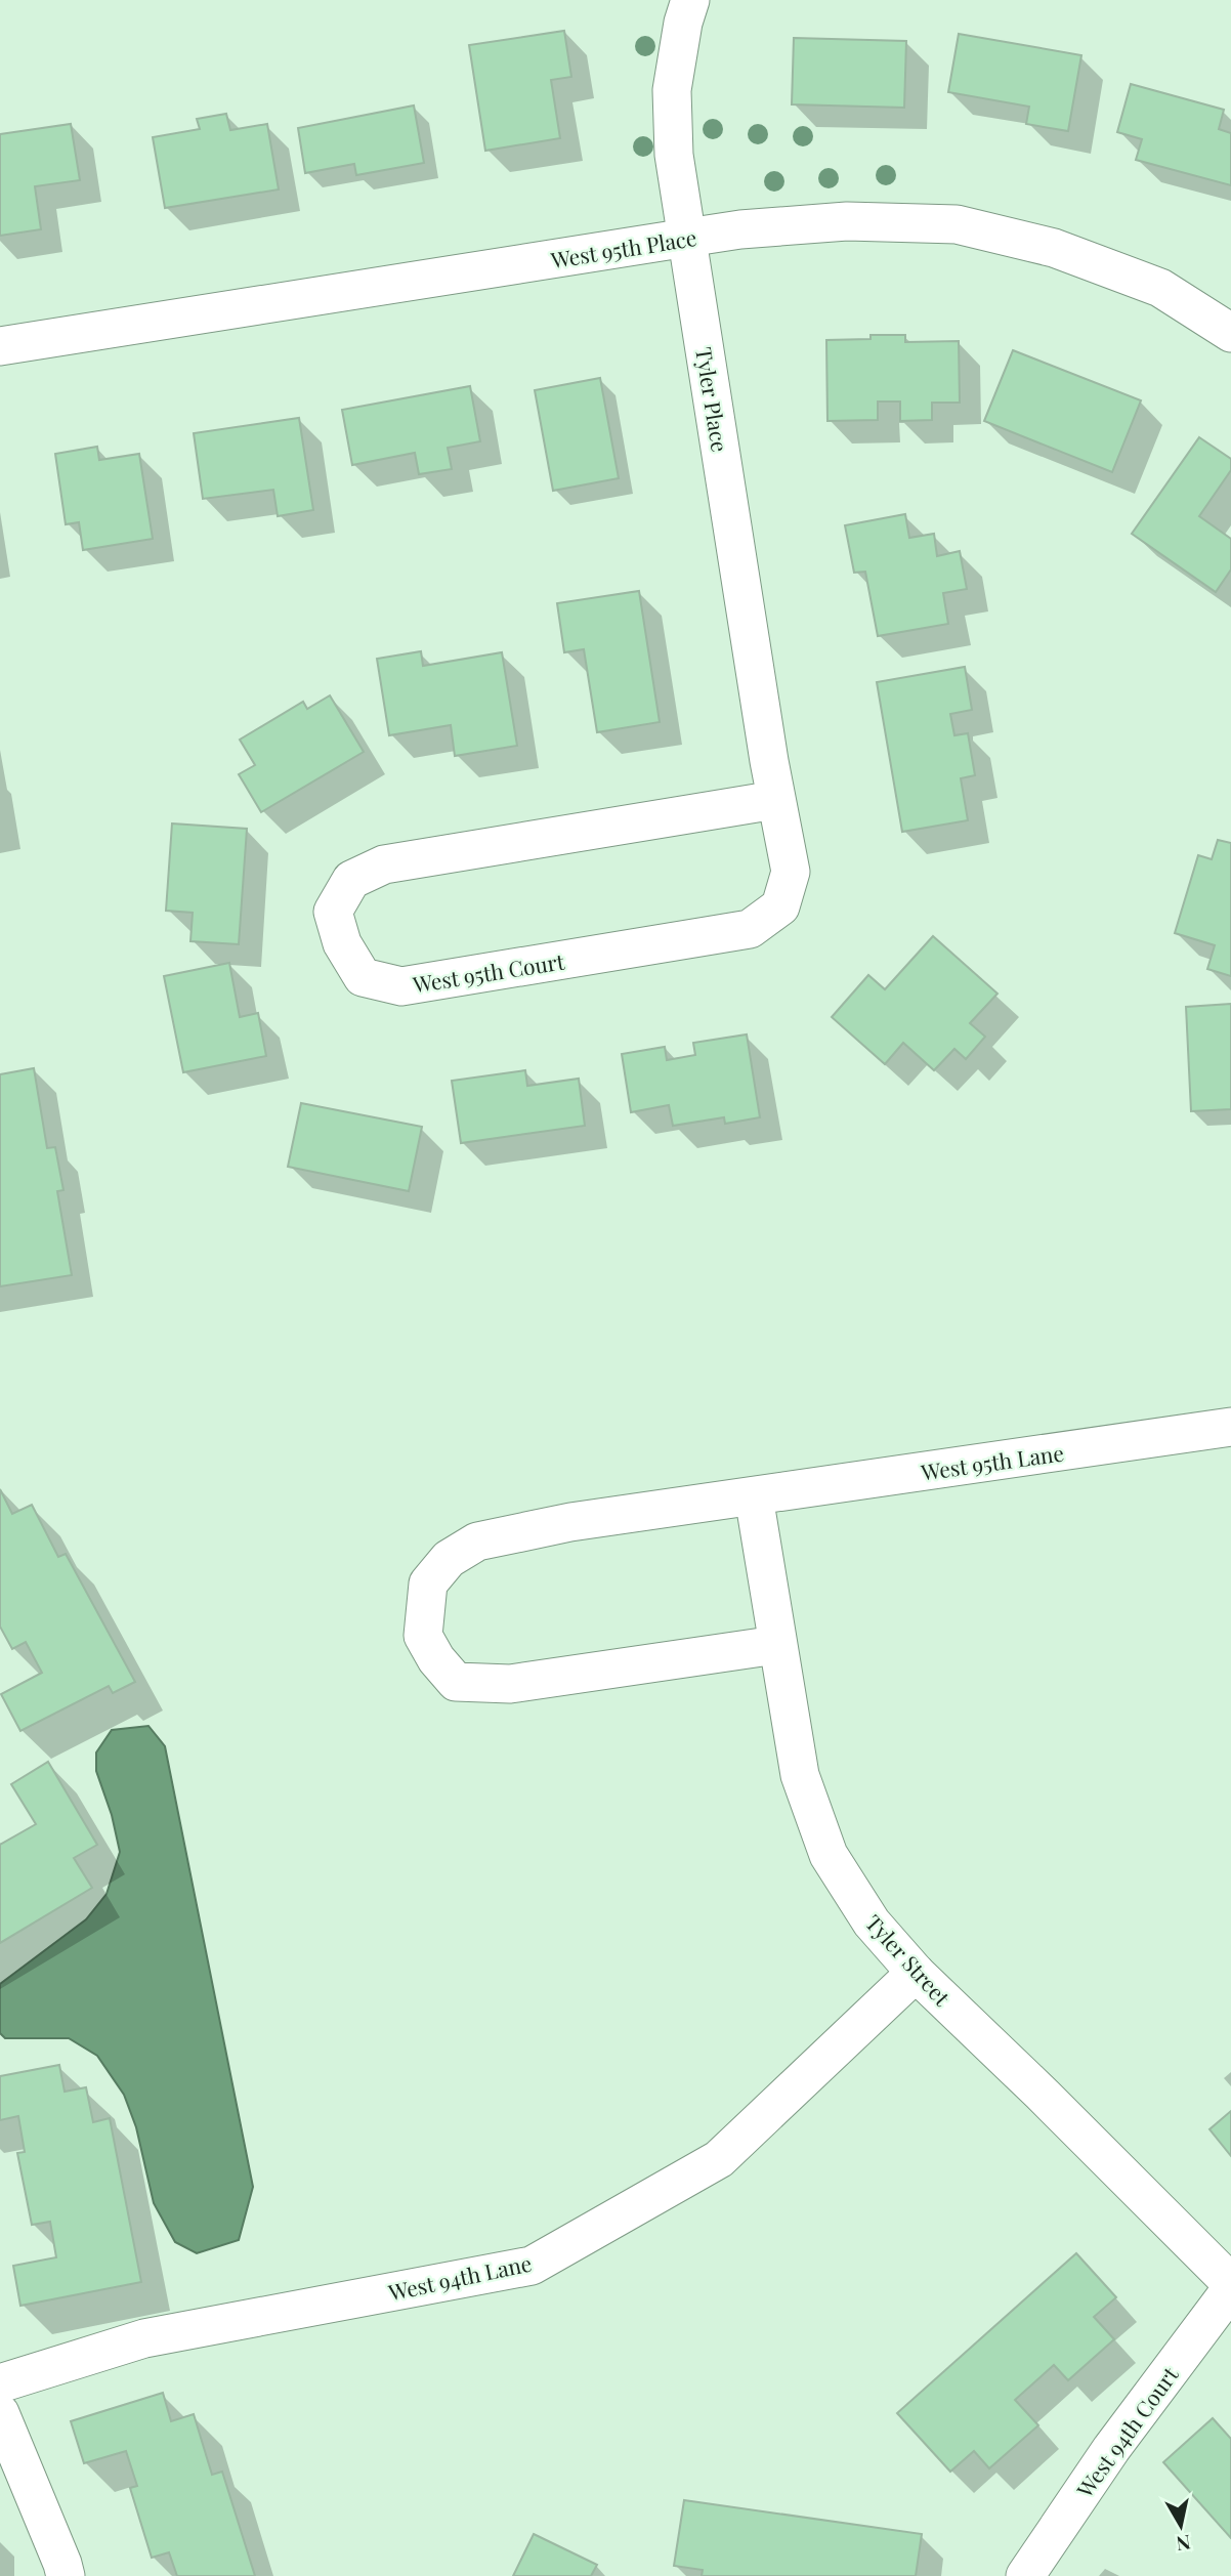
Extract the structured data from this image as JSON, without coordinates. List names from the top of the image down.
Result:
{
  "streets": {
    "street": [
      "West 95th Place",
      "Tyler Place",
      "West 95th Court",
      "West 95th Lane",
      "Tyler Street",
      "West 94th Lane",
      "West 94th Court"
    ]
  },
  "crossings": [
    ["West 95th Place", "Tyler Place"],
    ["Tyler Place", "West 95th Court"],
    ["West 95th Lane", "Tyler Street"],
    ["Tyler Street", "West 94th Lane"],
    ["Tyler Street", "West 94th Court"]
  ],
  "north": "bottom"
}
